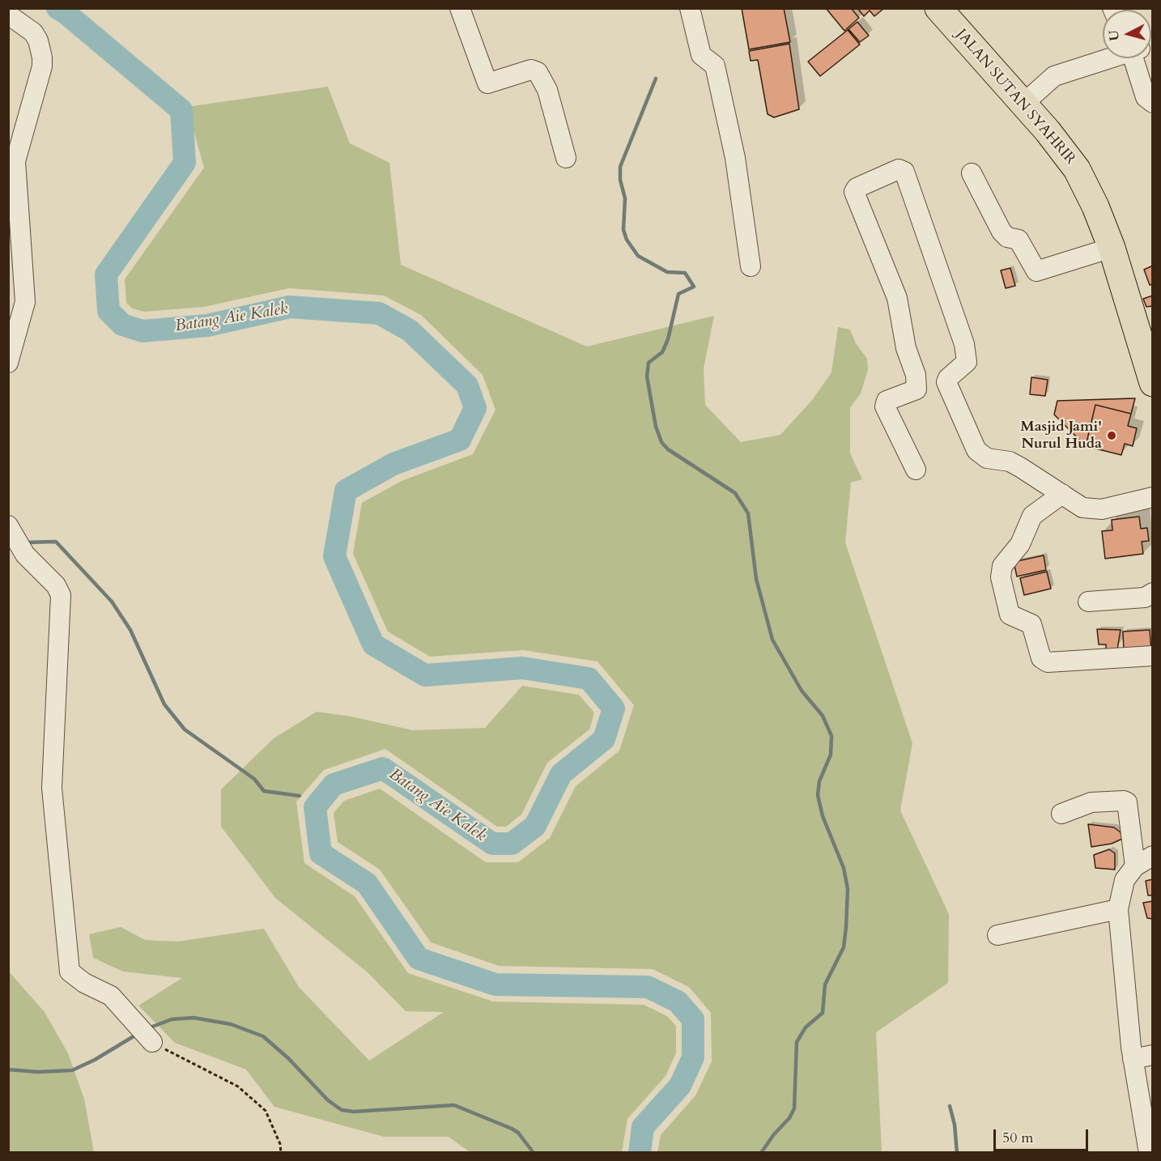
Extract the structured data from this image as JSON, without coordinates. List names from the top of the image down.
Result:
{
  "streets": {
    "highway": ["JALAN SUTAN SYAHRIR"]
  },
  "water": ["Batang Aie Kalek"],
  "places": ["Masjid Jami' Nurul Huda"],
  "scale_bar": "50 m",
  "north": "left"
}
